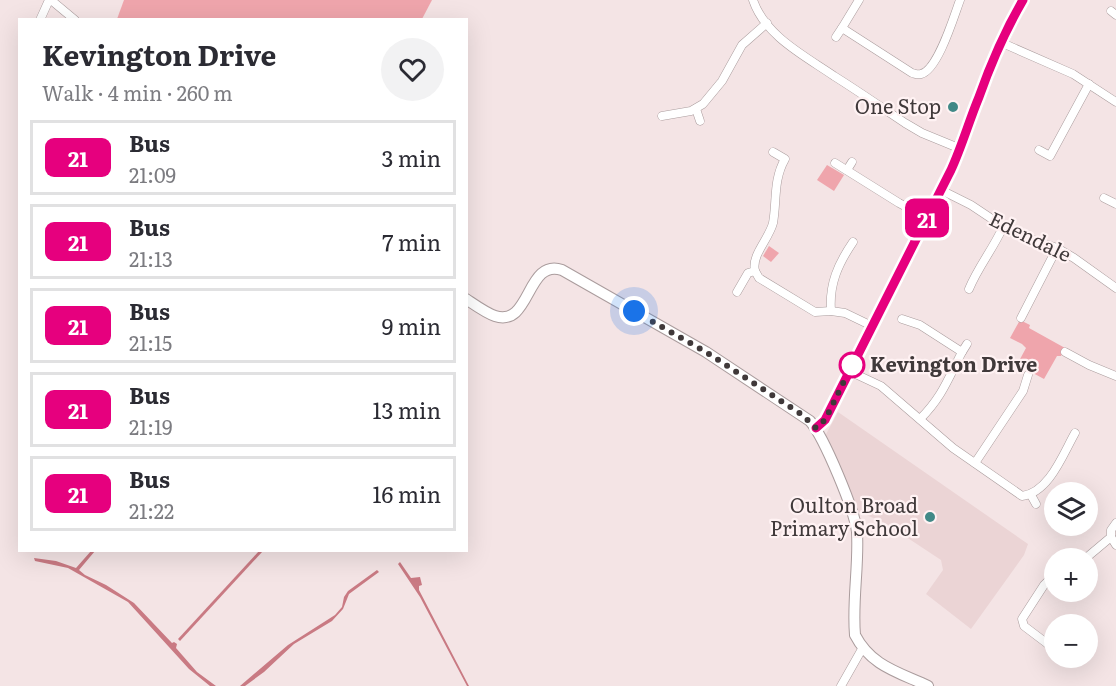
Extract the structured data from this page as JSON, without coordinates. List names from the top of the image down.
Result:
{
  "streets": {
    "street": ["Edendale"]
  },
  "places": ["One Stop", "Kevington Drive", "Oulton Broad Primary School"],
  "lines": ["bus line 21"],
  "page": {
    "on_map": "21",
    "heading": ["Kevington Drive", "Walk · 4 min · 260 m"],
    "list": [
      {
        "mark": "21",
        "name": "Bus",
        "note": "21:09",
        "value": "3 min"
      },
      {
        "mark": "21",
        "name": "Bus",
        "note": "21:13",
        "value": "7 min"
      },
      {
        "mark": "21",
        "name": "Bus",
        "note": "21:15",
        "value": "9 min"
      },
      {
        "mark": "21",
        "name": "Bus",
        "note": "21:19",
        "value": "13 min"
      },
      {
        "mark": "21",
        "name": "Bus",
        "note": "21:22",
        "value": "16 min"
      }
    ],
    "map_buttons": ["+", "−"]
  }
}
